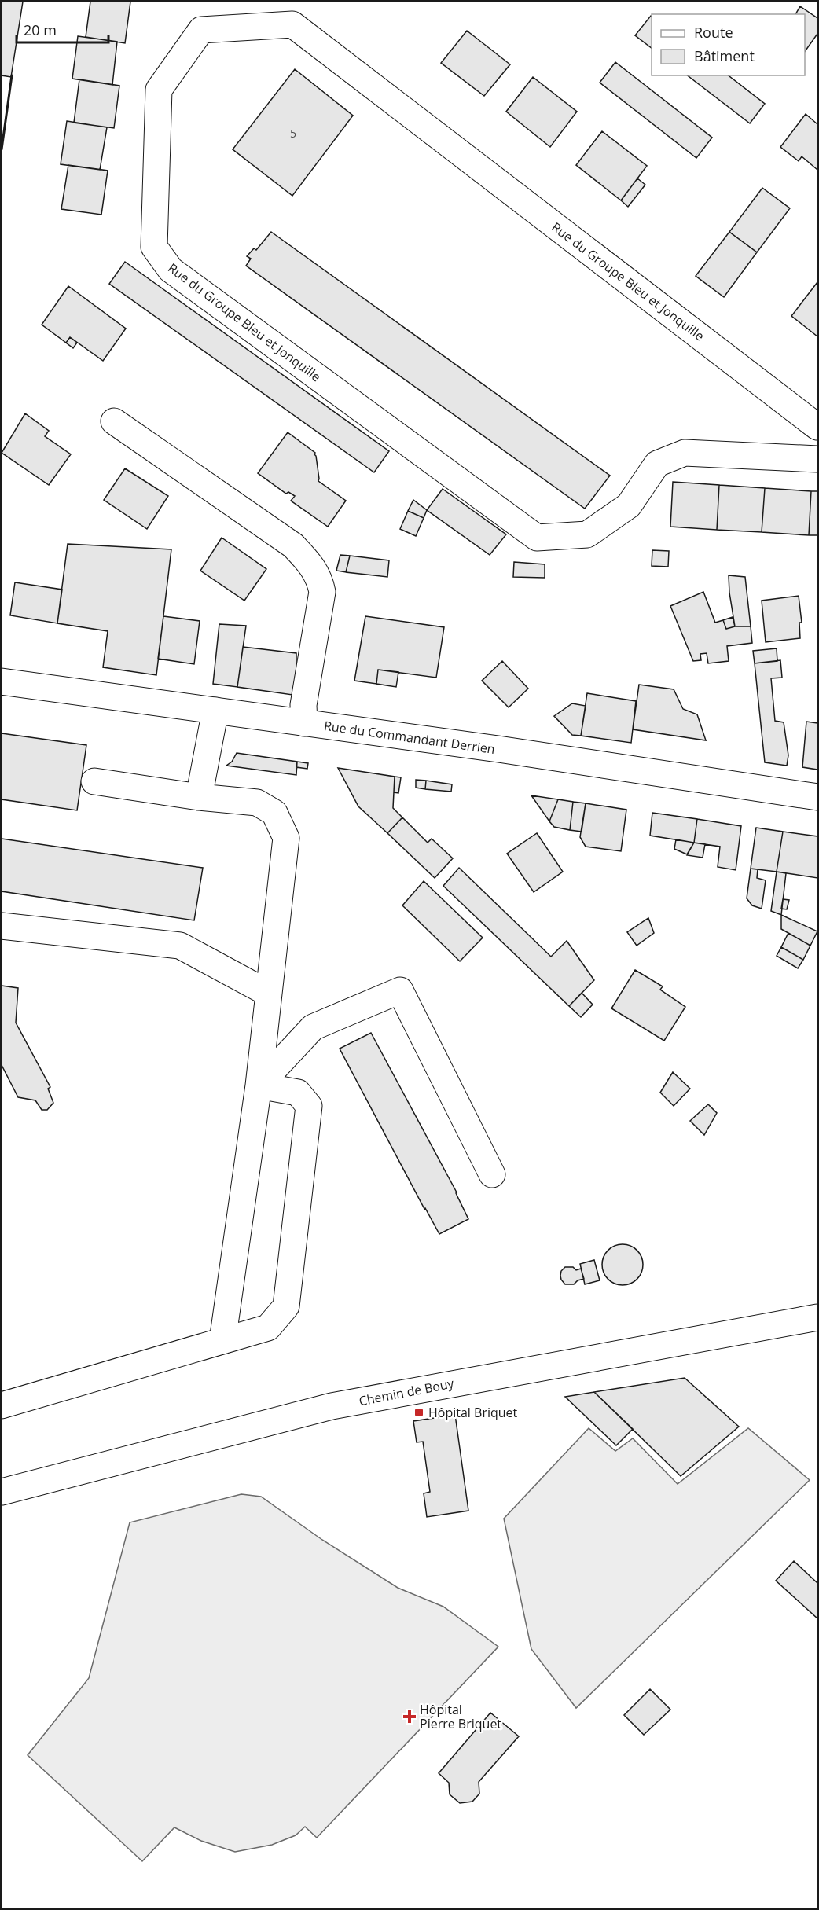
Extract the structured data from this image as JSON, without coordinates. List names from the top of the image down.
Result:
{
  "streets": {
    "street": ["Rue du Groupe Bleu et Jonquille", "Rue du Commandant Derrien", "Chemin de Bouy"]
  },
  "places": {
    "transit": ["Hôpital Briquet"],
    "health": ["Hôpital Pierre Briquet"]
  },
  "house_numbers": ["5"],
  "legend": ["Route", "Bâtiment"],
  "scale_bar": "20 m"
}
